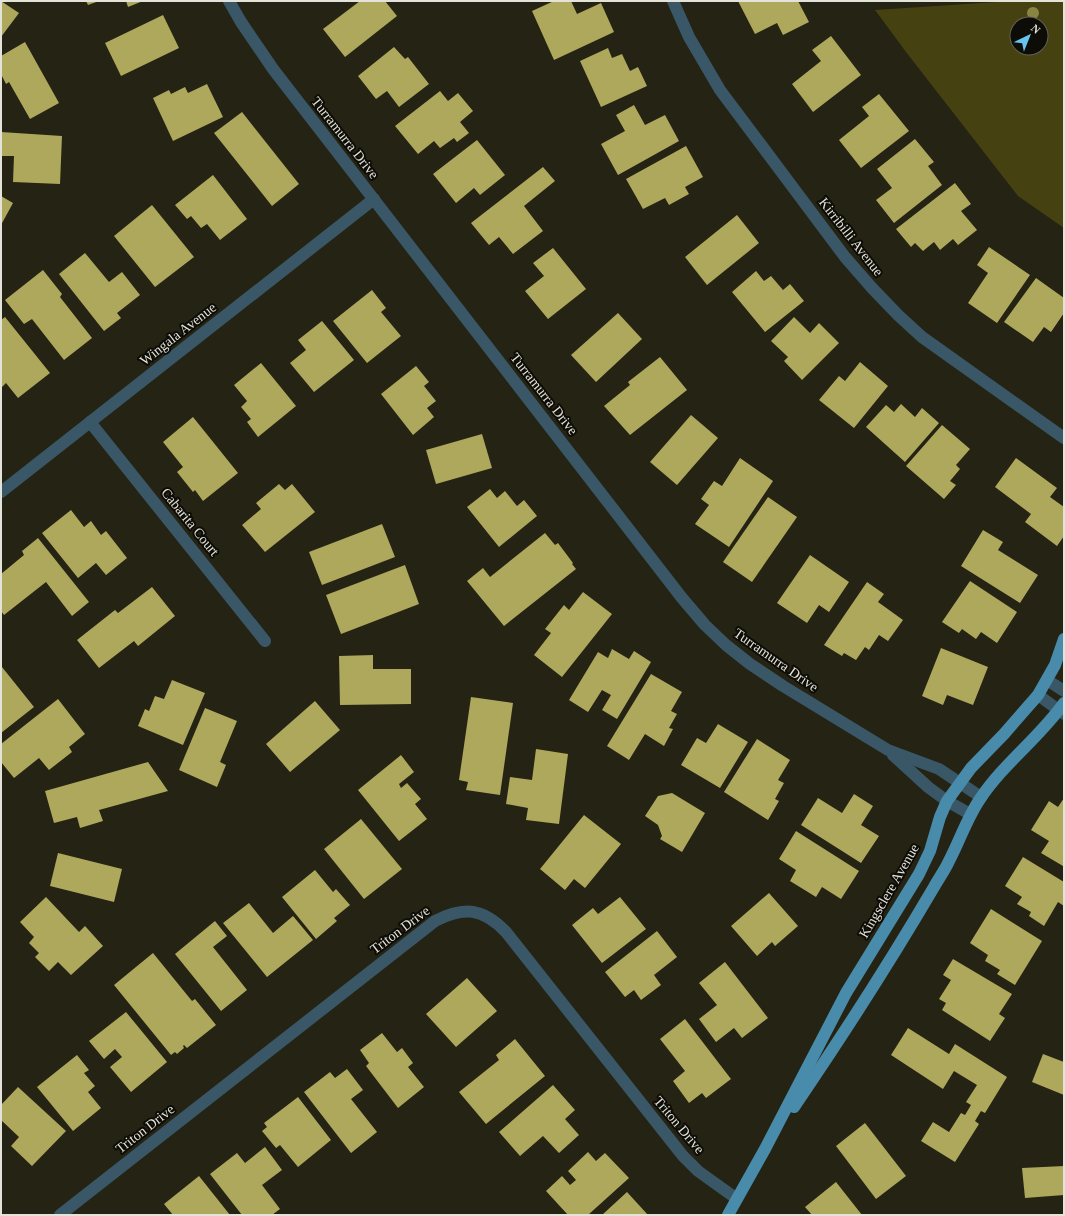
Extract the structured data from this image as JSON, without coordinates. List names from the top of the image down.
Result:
{
  "streets": {
    "main road": ["Kingsclere Avenue"],
    "street": [
      "Turramurra Drive",
      "Kirribilli Avenue",
      "Wingala Avenue",
      "Cabarita Court",
      "Triton Drive"
    ]
  },
  "crossings": [
    ["Turramurra Drive", "Wingala Avenue"],
    ["Turramurra Drive", "Kingsclere Avenue"],
    ["Wingala Avenue", "Cabarita Court"],
    ["Kingsclere Avenue", "Triton Drive"]
  ],
  "north": "top right"
}
